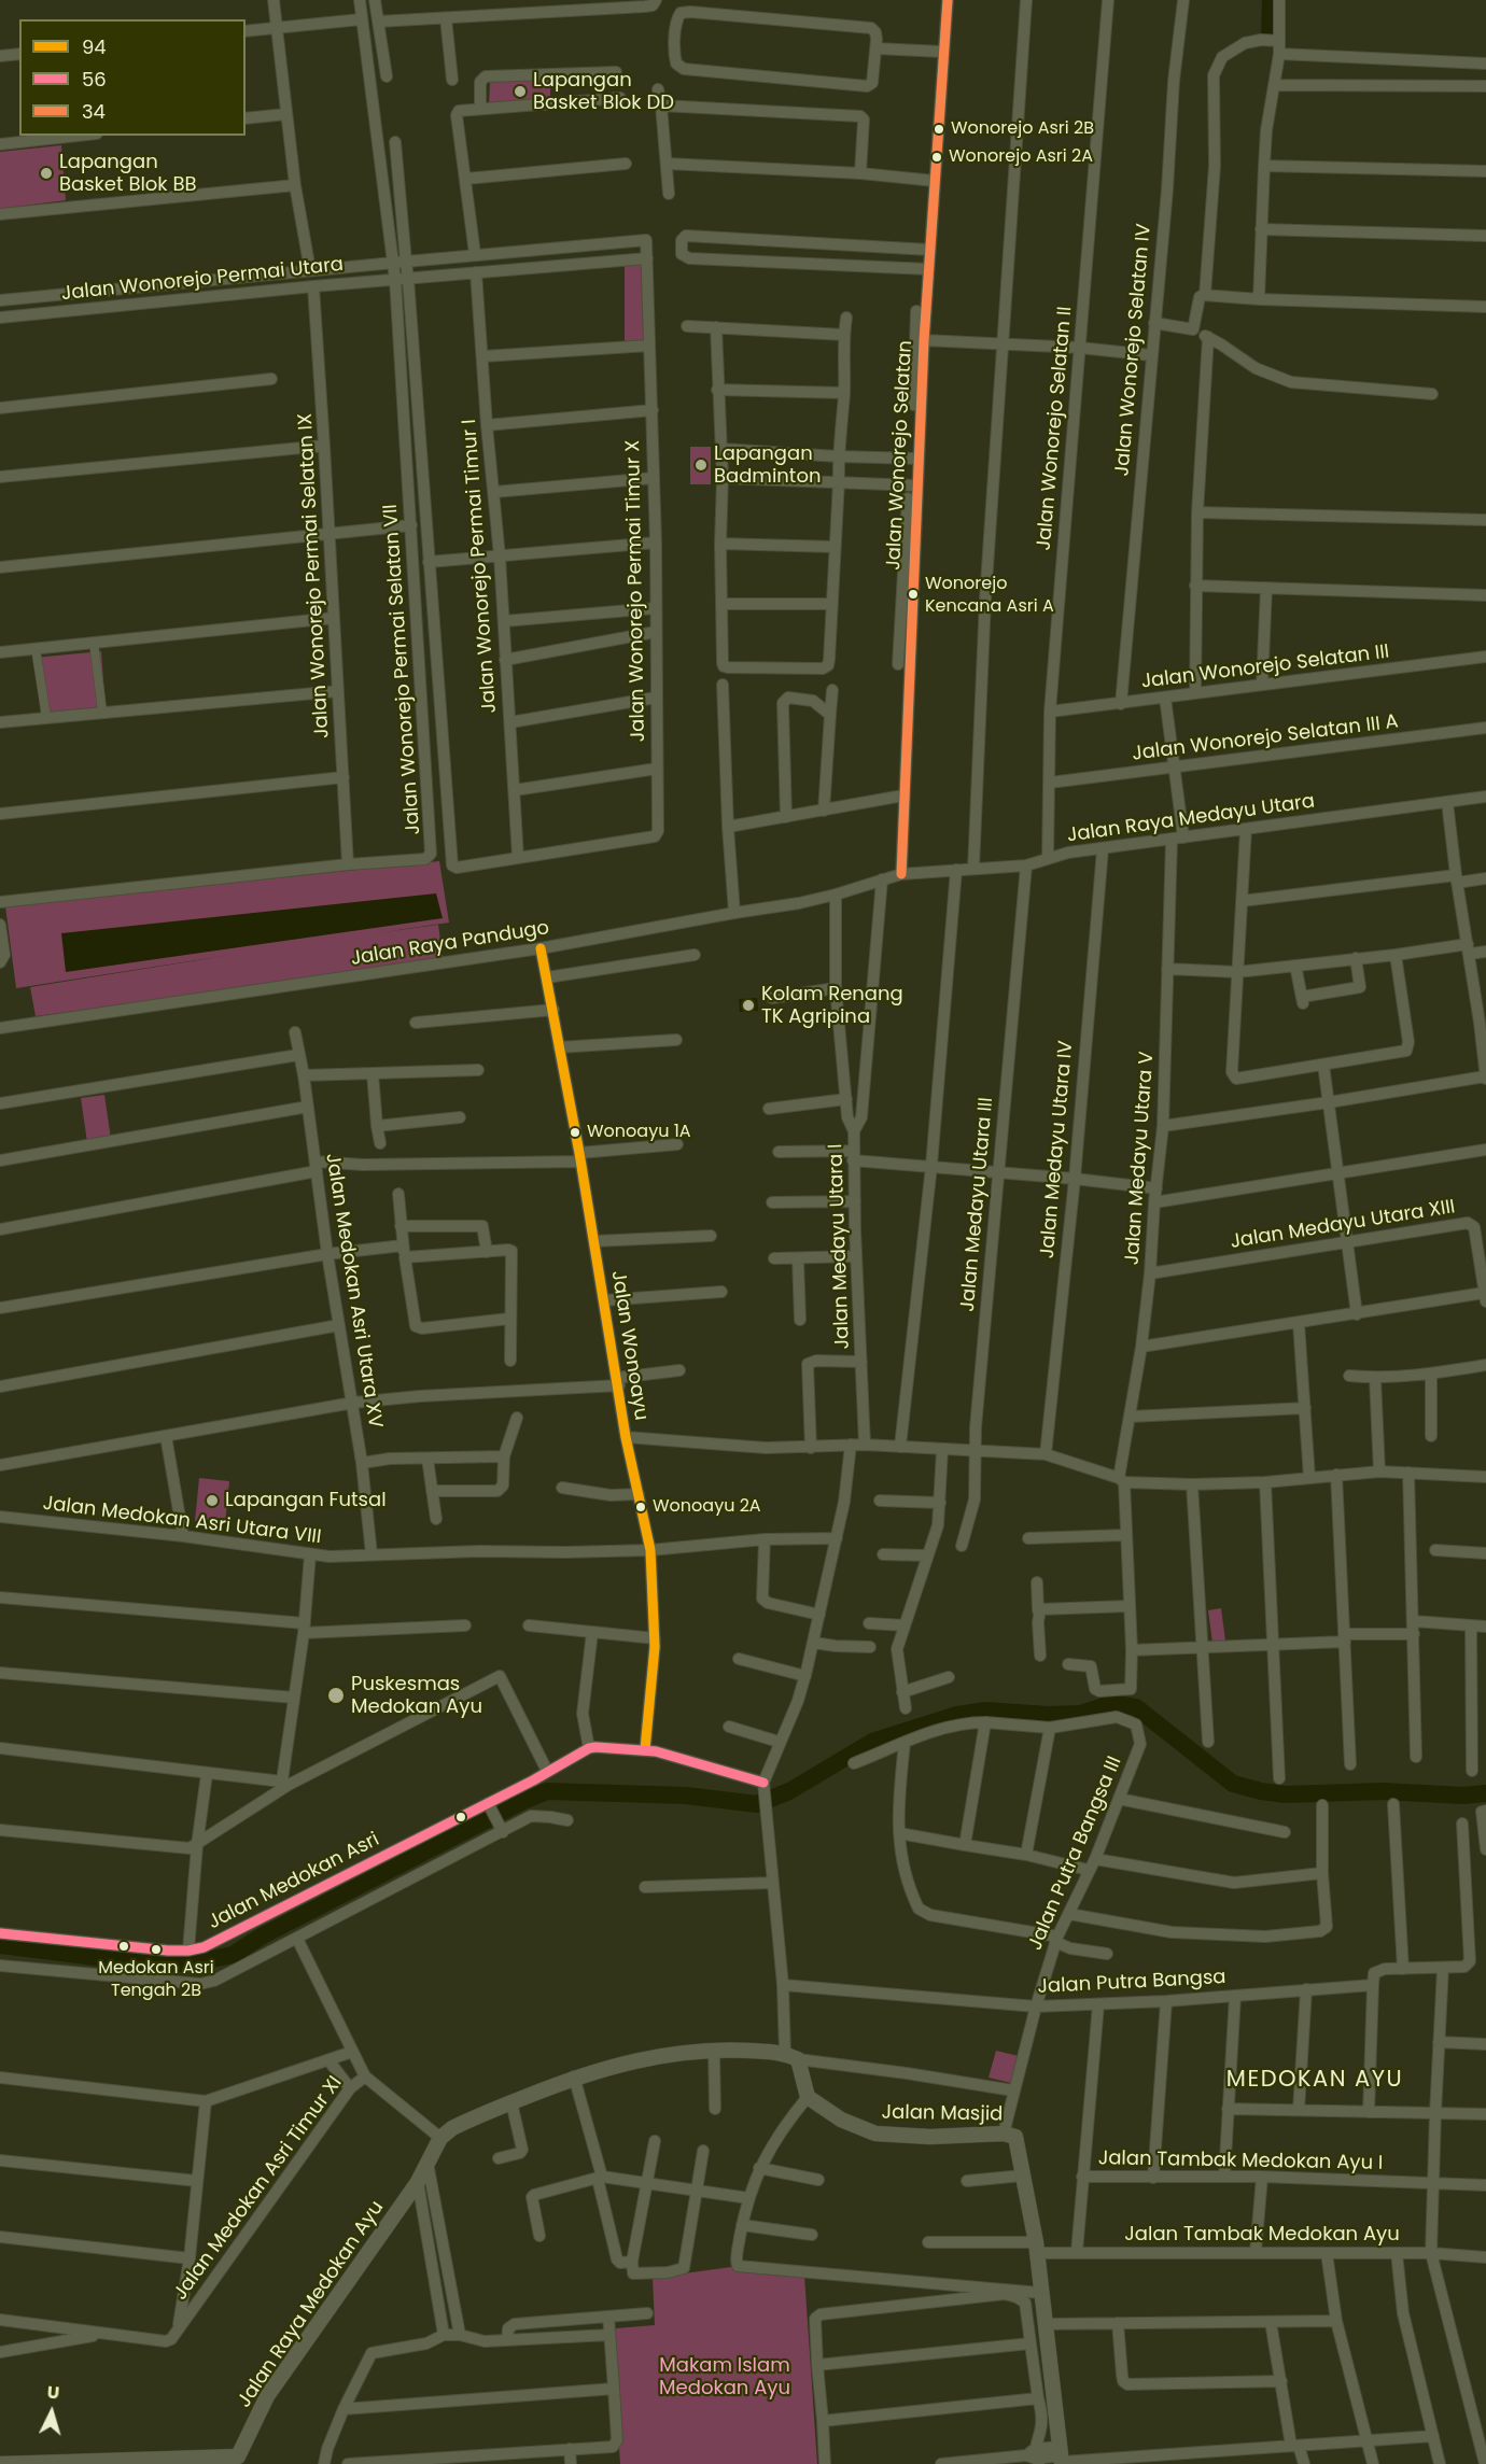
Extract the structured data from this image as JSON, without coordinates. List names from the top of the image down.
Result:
{
  "streets": {
    "street": [
      "Jalan Wonorejo Permai Utara",
      "Jalan Wonorejo Selatan IV",
      "Jalan Wonorejo Selatan II",
      "Jalan Wonorejo Selatan",
      "Jalan Wonorejo Permai Timur I",
      "Jalan Wonorejo Permai Selatan IX",
      "Jalan Wonorejo Permai Timur X",
      "Jalan Wonorejo Selatan III",
      "Jalan Wonorejo Permai Selatan VII",
      "Jalan Wonorejo Selatan III A",
      "Jalan Raya Medayu Utara",
      "Jalan Raya Pandugo",
      "Jalan Medayu Utara IV",
      "Jalan Medayu Utara V",
      "Jalan Medayu Utara III",
      "Jalan Medayu Utara XIII",
      "Jalan Medayu Utara I",
      "Jalan Medokan Asri Utara XV",
      "Jalan Wonoayu",
      "Jalan Medokan Asri Utara VIII",
      "Jalan Putra Bangsa III",
      "Jalan Medokan Asri",
      "Jalan Putra Bangsa",
      "Jalan Masjid",
      "Jalan Tambak Medokan Ayu I",
      "Jalan Medokan Asri Timur XI",
      "Jalan Tambak Medokan Ayu",
      "Jalan Raya Medokan Ayu"
    ]
  },
  "crossings": [
    ["Jalan Wonorejo Permai Utara", "Jalan Wonorejo Permai Timur I"],
    ["Jalan Wonorejo Permai Utara", "Jalan Wonorejo Permai Selatan IX"],
    ["Jalan Wonorejo Permai Utara", "Jalan Wonorejo Permai Timur X"],
    ["Jalan Wonorejo Permai Utara", "Jalan Wonorejo Permai Selatan VII"],
    ["Jalan Wonorejo Selatan IV", "Jalan Wonorejo Selatan III"],
    ["Jalan Wonorejo Selatan II", "Jalan Wonorejo Selatan III"],
    ["Jalan Wonorejo Selatan II", "Jalan Wonorejo Selatan III A"],
    ["Jalan Wonorejo Selatan II", "Jalan Raya Medayu Utara"],
    ["Jalan Wonorejo Selatan", "Jalan Raya Medayu Utara"],
    ["Jalan Wonorejo Selatan", "Jalan Raya Pandugo"],
    ["Jalan Wonorejo Permai Timur I", "Jalan Wonorejo Permai Timur X"],
    ["Jalan Wonorejo Permai Selatan IX", "Jalan Wonorejo Permai Selatan VII"],
    ["Jalan Wonorejo Selatan III", "Jalan Medayu Utara V"],
    ["Jalan Wonorejo Selatan III A", "Jalan Medayu Utara V"],
    ["Jalan Raya Medayu Utara", "Jalan Raya Pandugo"],
    ["Jalan Raya Medayu Utara", "Jalan Medayu Utara IV"],
    ["Jalan Raya Medayu Utara", "Jalan Medayu Utara V"],
    ["Jalan Raya Medayu Utara", "Jalan Medayu Utara III"],
    ["Jalan Raya Pandugo", "Jalan Medayu Utara I"],
    ["Jalan Raya Pandugo", "Jalan Wonoayu"],
    ["Jalan Medayu Utara V", "Jalan Medayu Utara XIII"],
    ["Jalan Medokan Asri Utara XV", "Jalan Medokan Asri Utara VIII"],
    ["Jalan Wonoayu", "Jalan Medokan Asri Utara VIII"],
    ["Jalan Putra Bangsa III", "Jalan Putra Bangsa"],
    ["Jalan Putra Bangsa III", "Jalan Masjid"],
    ["Jalan Masjid", "Jalan Tambak Medokan Ayu"],
    ["Jalan Tambak Medokan Ayu I", "Jalan Tambak Medokan Ayu"]
  ],
  "districts": ["MEDOKAN AYU"],
  "parks": ["Makam Islam Medokan Ayu"],
  "places": [
    "Lapangan Basket Blok DD",
    "Wonorejo Asri 2B",
    "Wonorejo Asri 2A",
    "Lapangan Basket Blok BB",
    "Lapangan Badminton",
    "Wonorejo Kencana Asri A",
    "Kolam Renang TK Agripina",
    "Wonoayu 1A",
    "Lapangan Futsal",
    "Wonoayu 2A",
    "Puskesmas Medokan Ayu",
    "Medokan Asri Tengah 2B"
  ],
  "lines": ["transit line 34", "transit line 94", "transit line 56"],
  "legend": ["94", "56", "34"],
  "north": "top"
}
